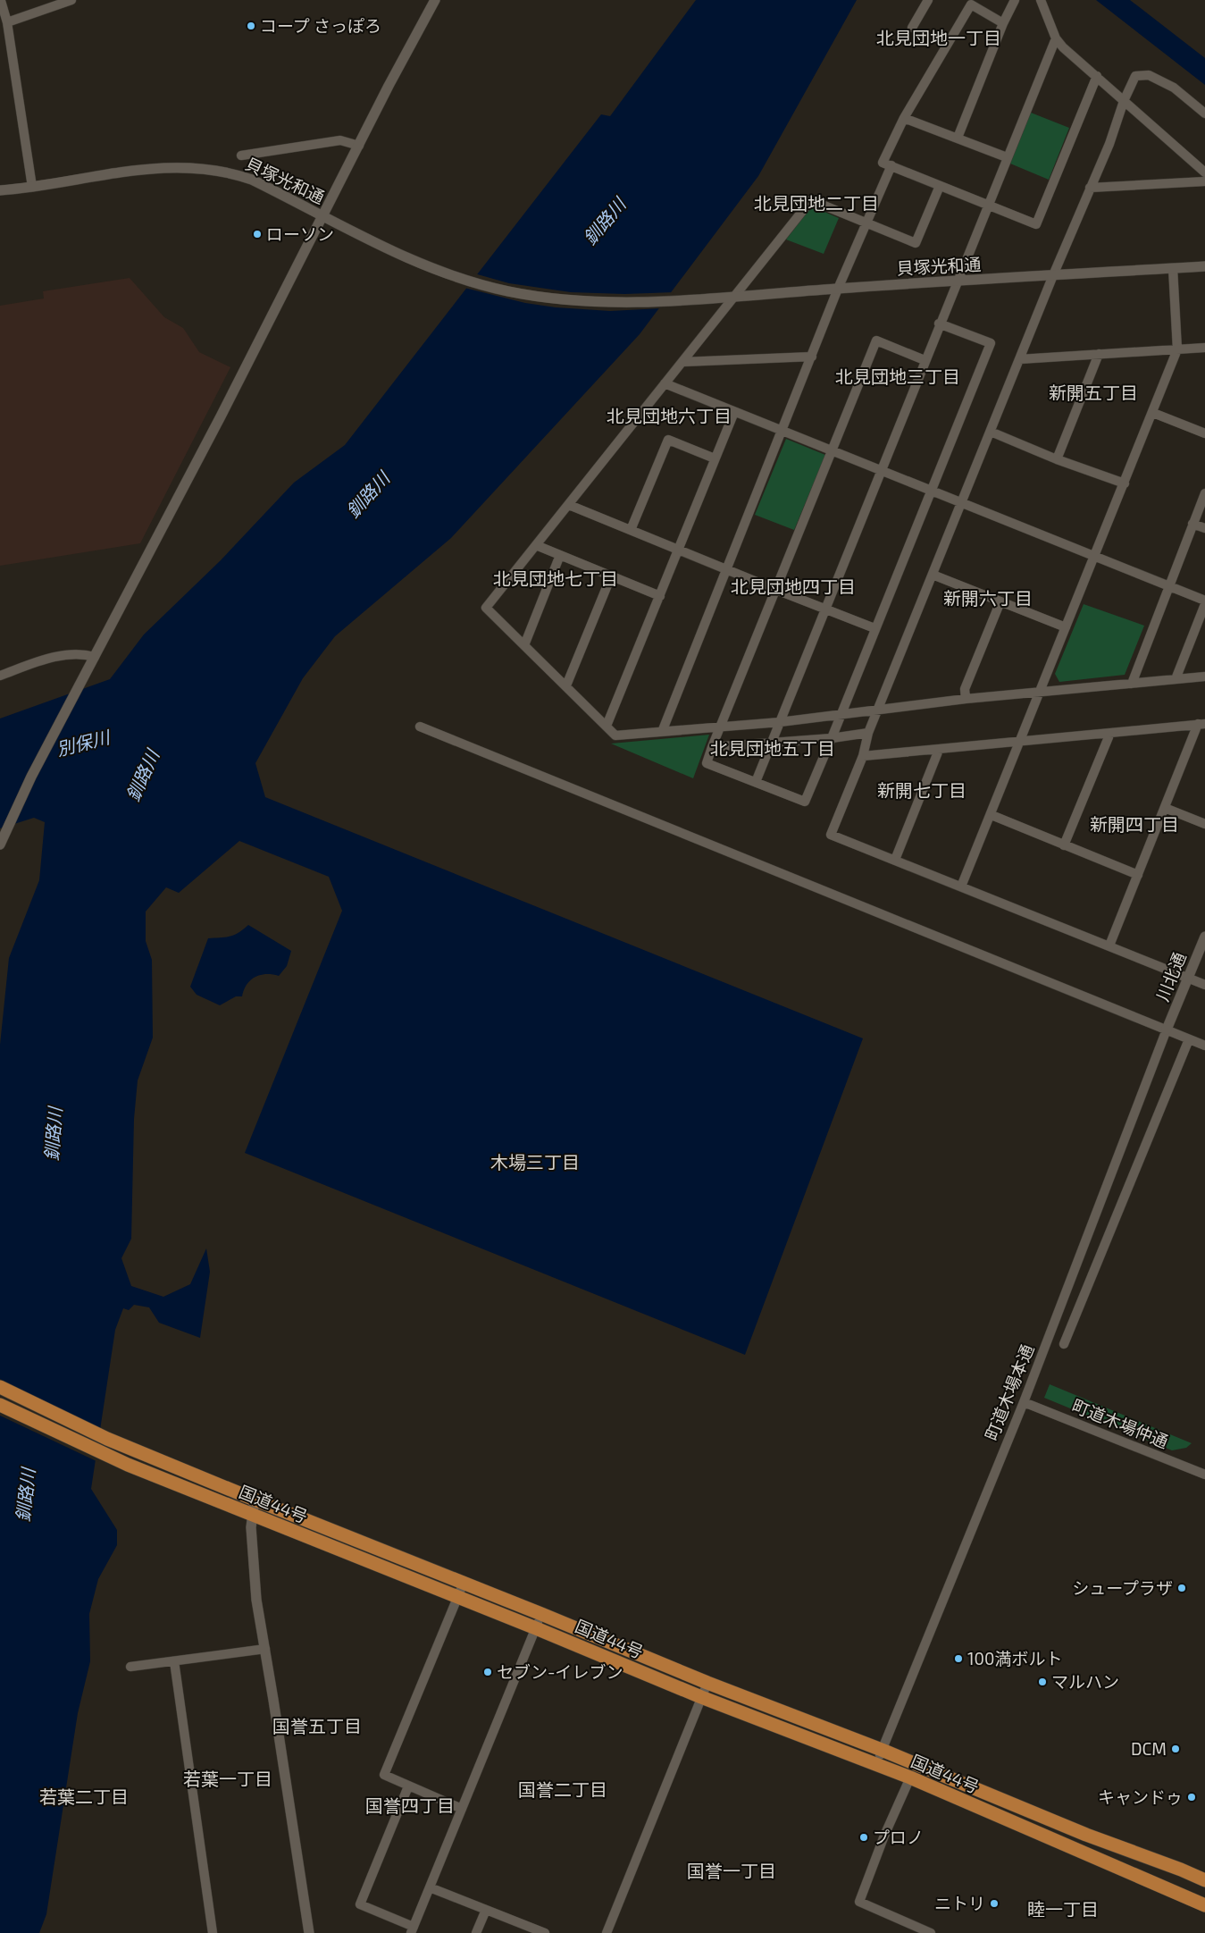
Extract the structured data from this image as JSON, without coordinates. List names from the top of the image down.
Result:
{
  "streets": {
    "highway": ["国道44号"],
    "street": [
      "貝塚光和通",
      "川北通",
      "町道木場本通",
      "町道木場仲通"
    ]
  },
  "crossings": [
    ["川北通", "町道木場本通"],
    ["町道木場本通", "町道木場仲通"],
    ["町道木場本通", "国道44号"]
  ],
  "districts": [
    "北見団地一丁目",
    "北見団地二丁目",
    "北見団地三丁目",
    "新開五丁目",
    "北見団地六丁目",
    "北見団地七丁目",
    "北見団地四丁目",
    "新開六丁目",
    "北見団地五丁目",
    "新開七丁目",
    "新開四丁目",
    "木場三丁目",
    "国誉五丁目",
    "若葉一丁目",
    "国誉二丁目",
    "若葉二丁目",
    "国誉四丁目",
    "国誉一丁目",
    "睦一丁目"
  ],
  "water": ["釧路川", "別保川"],
  "places": [
    "コープ さっぽろ",
    "ローソン",
    "シュープラザ",
    "100満ボルト",
    "セブン-イレブン",
    "マルハン",
    "DCM",
    "キャンドゥ",
    "プロノ",
    "ニトリ"
  ]
}
